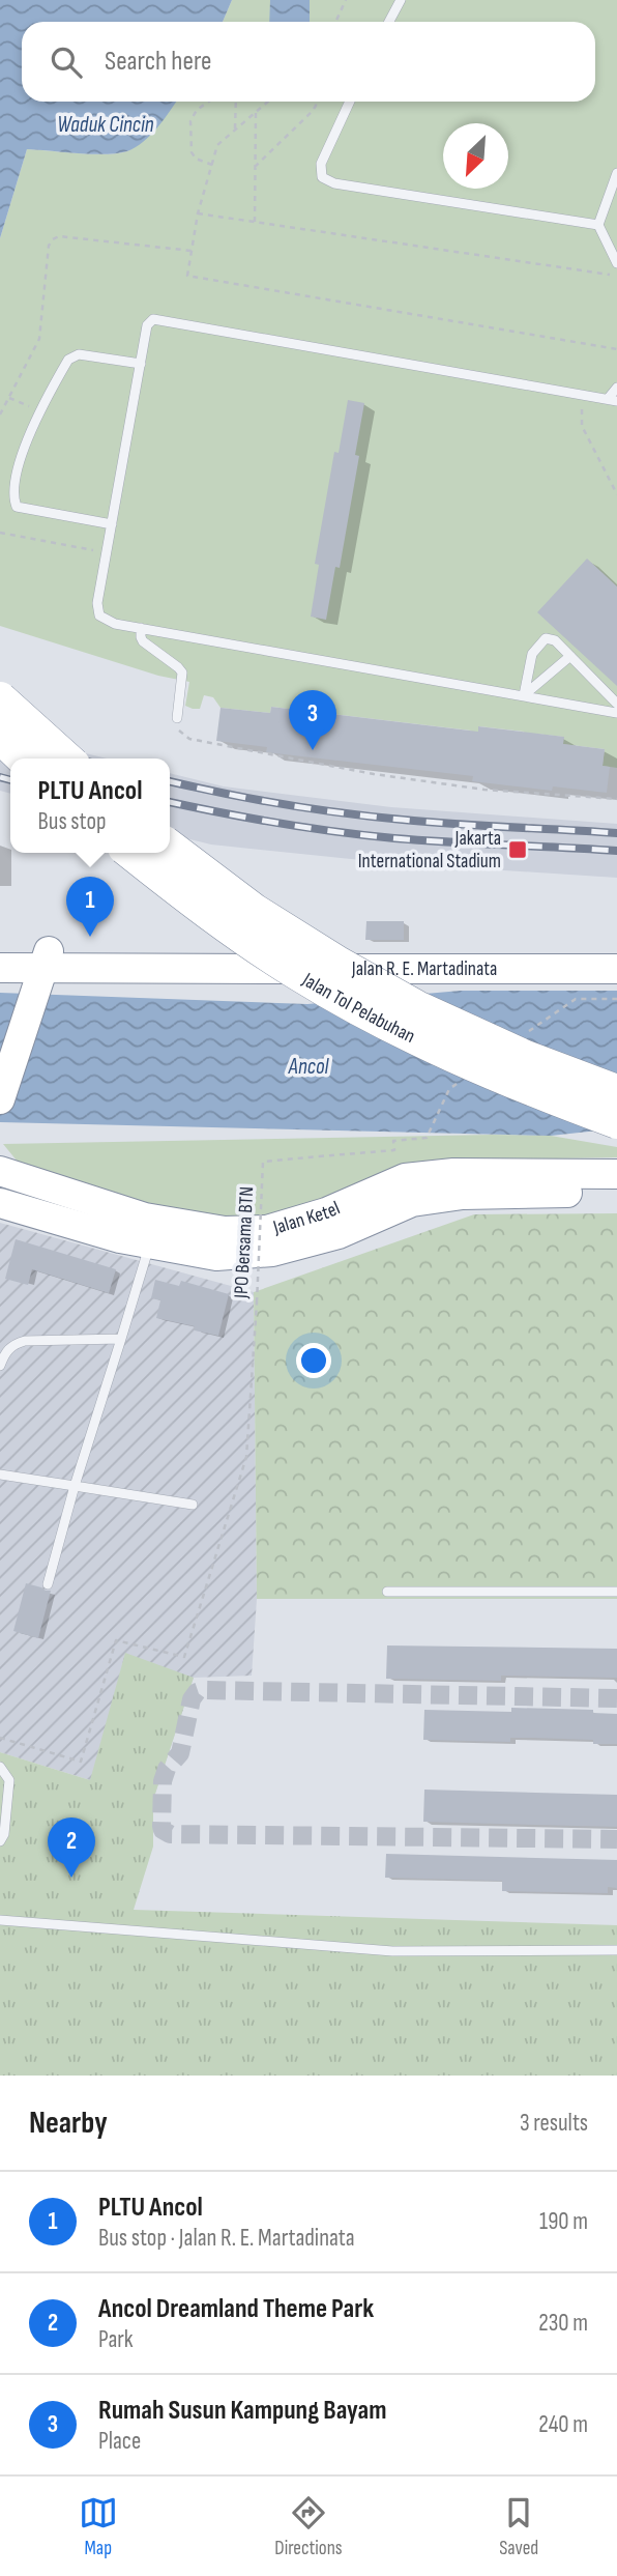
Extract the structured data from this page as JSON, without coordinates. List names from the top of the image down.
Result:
{
  "streets": {
    "highway": ["Jalan R. E. Martadinata", "Jalan Tol Pelabuhan", "Jalan Ketel"],
    "path": ["JPO Bersama BTN"]
  },
  "water": ["Waduk Cincin", "Ancol"],
  "places": {
    "transit": ["Jakarta International Stadium"]
  },
  "north": "bottom left",
  "page": {
    "search": "Search here",
    "pins": ["3", "1", "2"],
    "popup": ["PLTU Ancol", "Bus stop"],
    "heading": ["Nearby", "3 results"],
    "list": [
      {
        "mark": "1",
        "name": "PLTU Ancol",
        "note": "Bus stop · Jalan R. E. Martadinata",
        "value": "190 m"
      },
      {
        "mark": "2",
        "name": "Ancol Dreamland Theme Park",
        "note": "Park",
        "value": "230 m"
      },
      {
        "mark": "3",
        "name": "Rumah Susun Kampung Bayam",
        "note": "Place",
        "value": "240 m"
      }
    ],
    "nav": ["Map", "Directions", "Saved"]
  }
}
